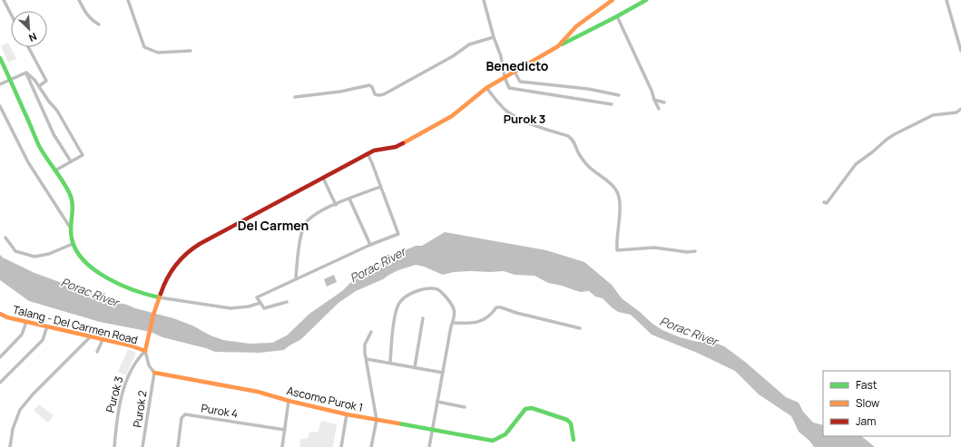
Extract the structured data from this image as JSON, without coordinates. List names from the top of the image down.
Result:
{
  "streets": {
    "street": [
      "Talang - Del Carmen Road",
      "Purok 3",
      "Ascomo Purok 1",
      "Purok 2",
      "Purok 4"
    ]
  },
  "crossings": [
    ["Talang - Del Carmen Road", "Purok 3"],
    ["Talang - Del Carmen Road", "Ascomo Purok 1"],
    ["Talang - Del Carmen Road", "Purok 2"],
    ["Ascomo Purok 1", "Purok 2"]
  ],
  "districts": ["Benedicto", "Purok 3", "Del Carmen"],
  "water": ["Porac River"],
  "legend": ["Fast", "Slow", "Jam"],
  "north": "bottom right"
}
